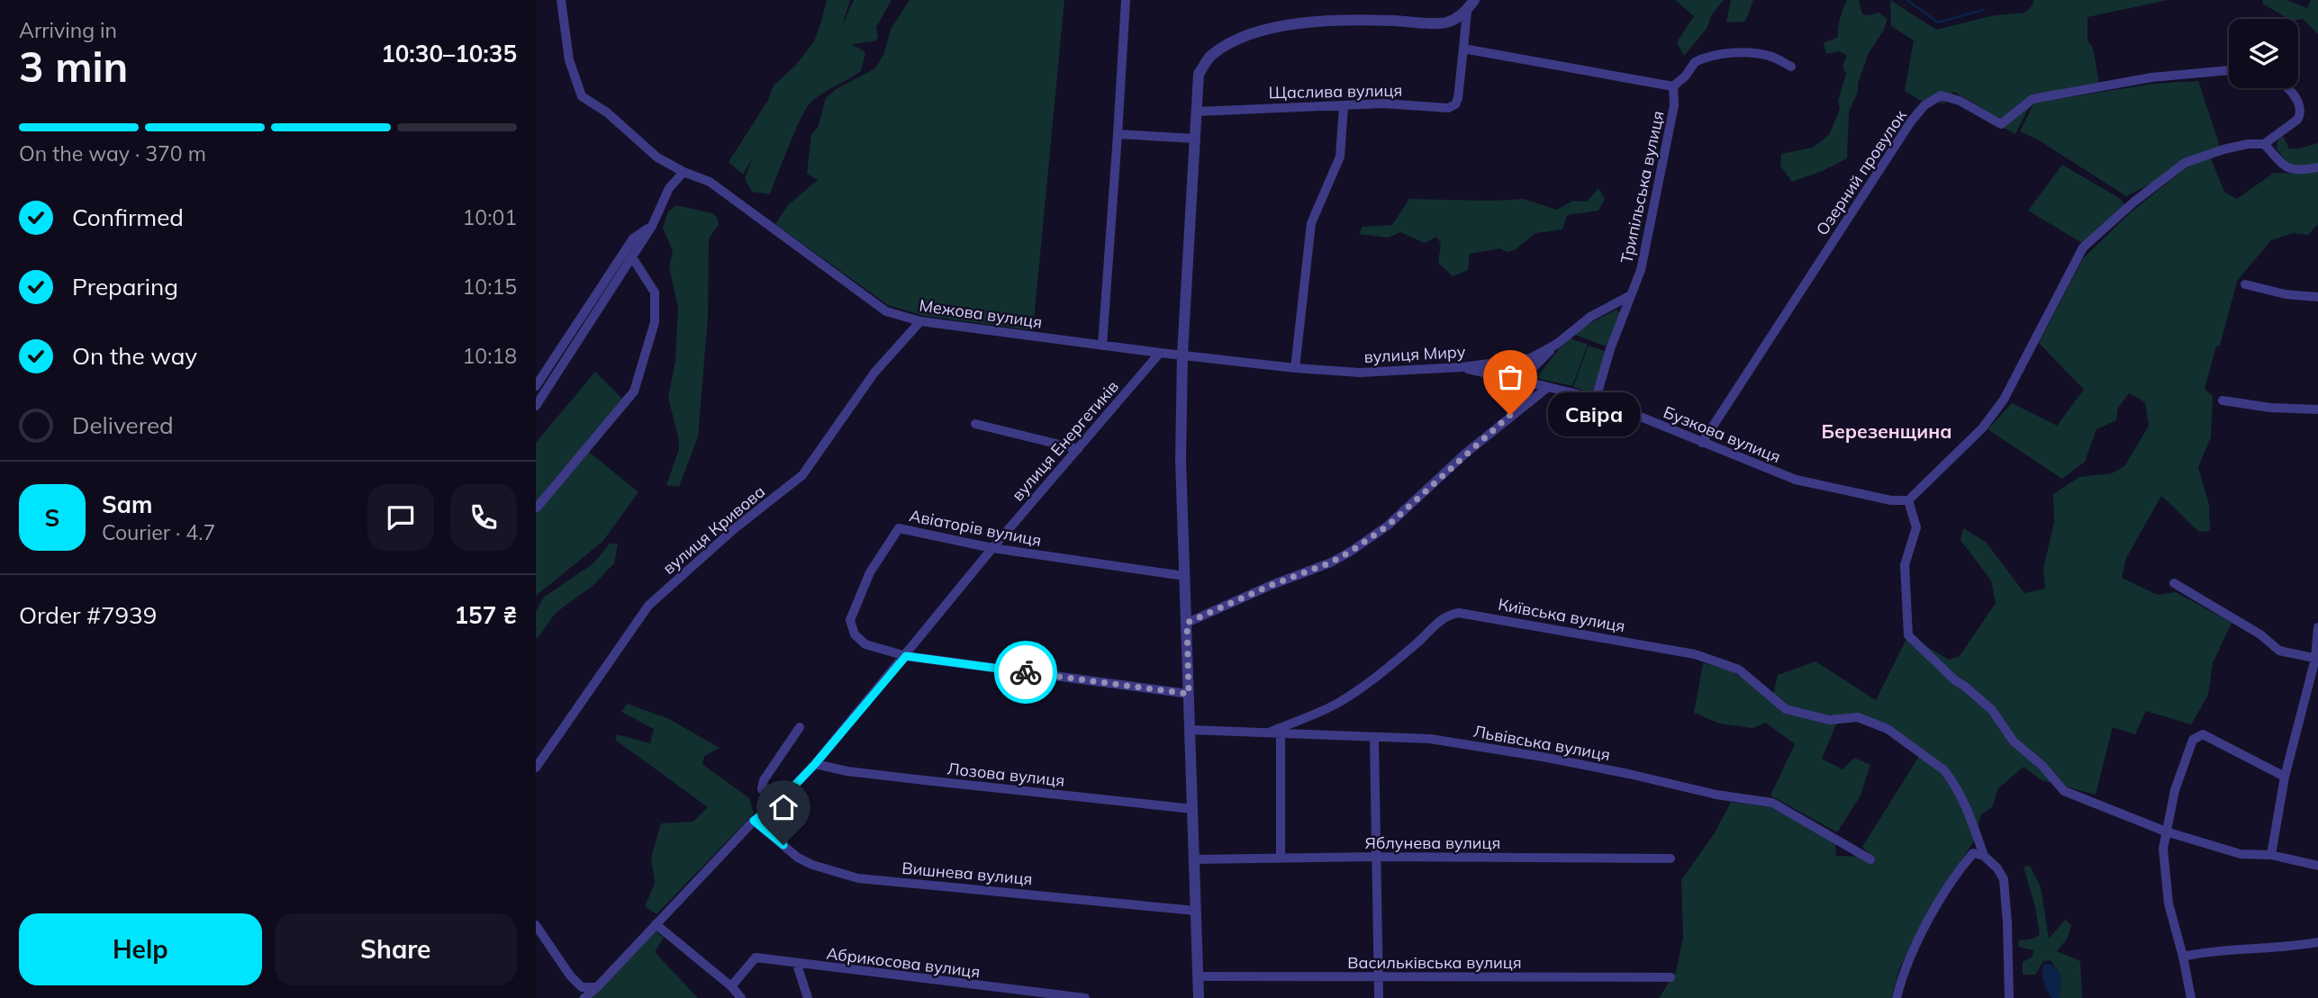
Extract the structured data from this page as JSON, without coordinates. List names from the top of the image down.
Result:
{
  "streets": {
    "street": [
      "Щаслива вулиця",
      "Озерний провулок",
      "Трипільська вулиця",
      "Межова вулиця",
      "вулиця Миру",
      "Бузкова вулиця",
      "вулиця Енергетиків",
      "Авіаторів вулиця",
      "вулиця Кривова",
      "Київська вулиця",
      "Львівська вулиця",
      "Лозова вулиця",
      "Яблунева вулиця",
      "Вишнева вулиця",
      "Абрикосова вулиця",
      "Васильківська вулиця"
    ]
  },
  "crossings": [
    ["Озерний провулок", "Бузкова вулиця"],
    ["Трипільська вулиця", "вулиця Миру"],
    ["Трипільська вулиця", "Бузкова вулиця"],
    ["Межова вулиця", "вулиця Миру"],
    ["Межова вулиця", "вулиця Енергетиків"],
    ["Межова вулиця", "вулиця Кривова"],
    ["вулиця Миру", "Бузкова вулиця"],
    ["вулиця Енергетиків", "Авіаторів вулиця"],
    ["вулиця Енергетиків", "Лозова вулиця"],
    ["вулиця Енергетиків", "Вишнева вулиця"],
    ["Київська вулиця", "Львівська вулиця"]
  ],
  "districts": ["Березенщина"],
  "places": ["Свіра"],
  "page": {
    "heading": ["3 min", "Arriving in", "10:30–10:35"],
    "panel": [
      "Sam",
      "Courier · 4.7",
      "Order #7939",
      "157 ₴"
    ],
    "bar": "On the way · 370 m",
    "list": [
      ["Confirmed", "10:01"],
      ["Preparing", "10:15"],
      ["On the way", "10:18"],
      "Delivered"
    ],
    "bubble": "Свіра",
    "round": "S",
    "buttons": ["Help", "Share"]
  }
}
